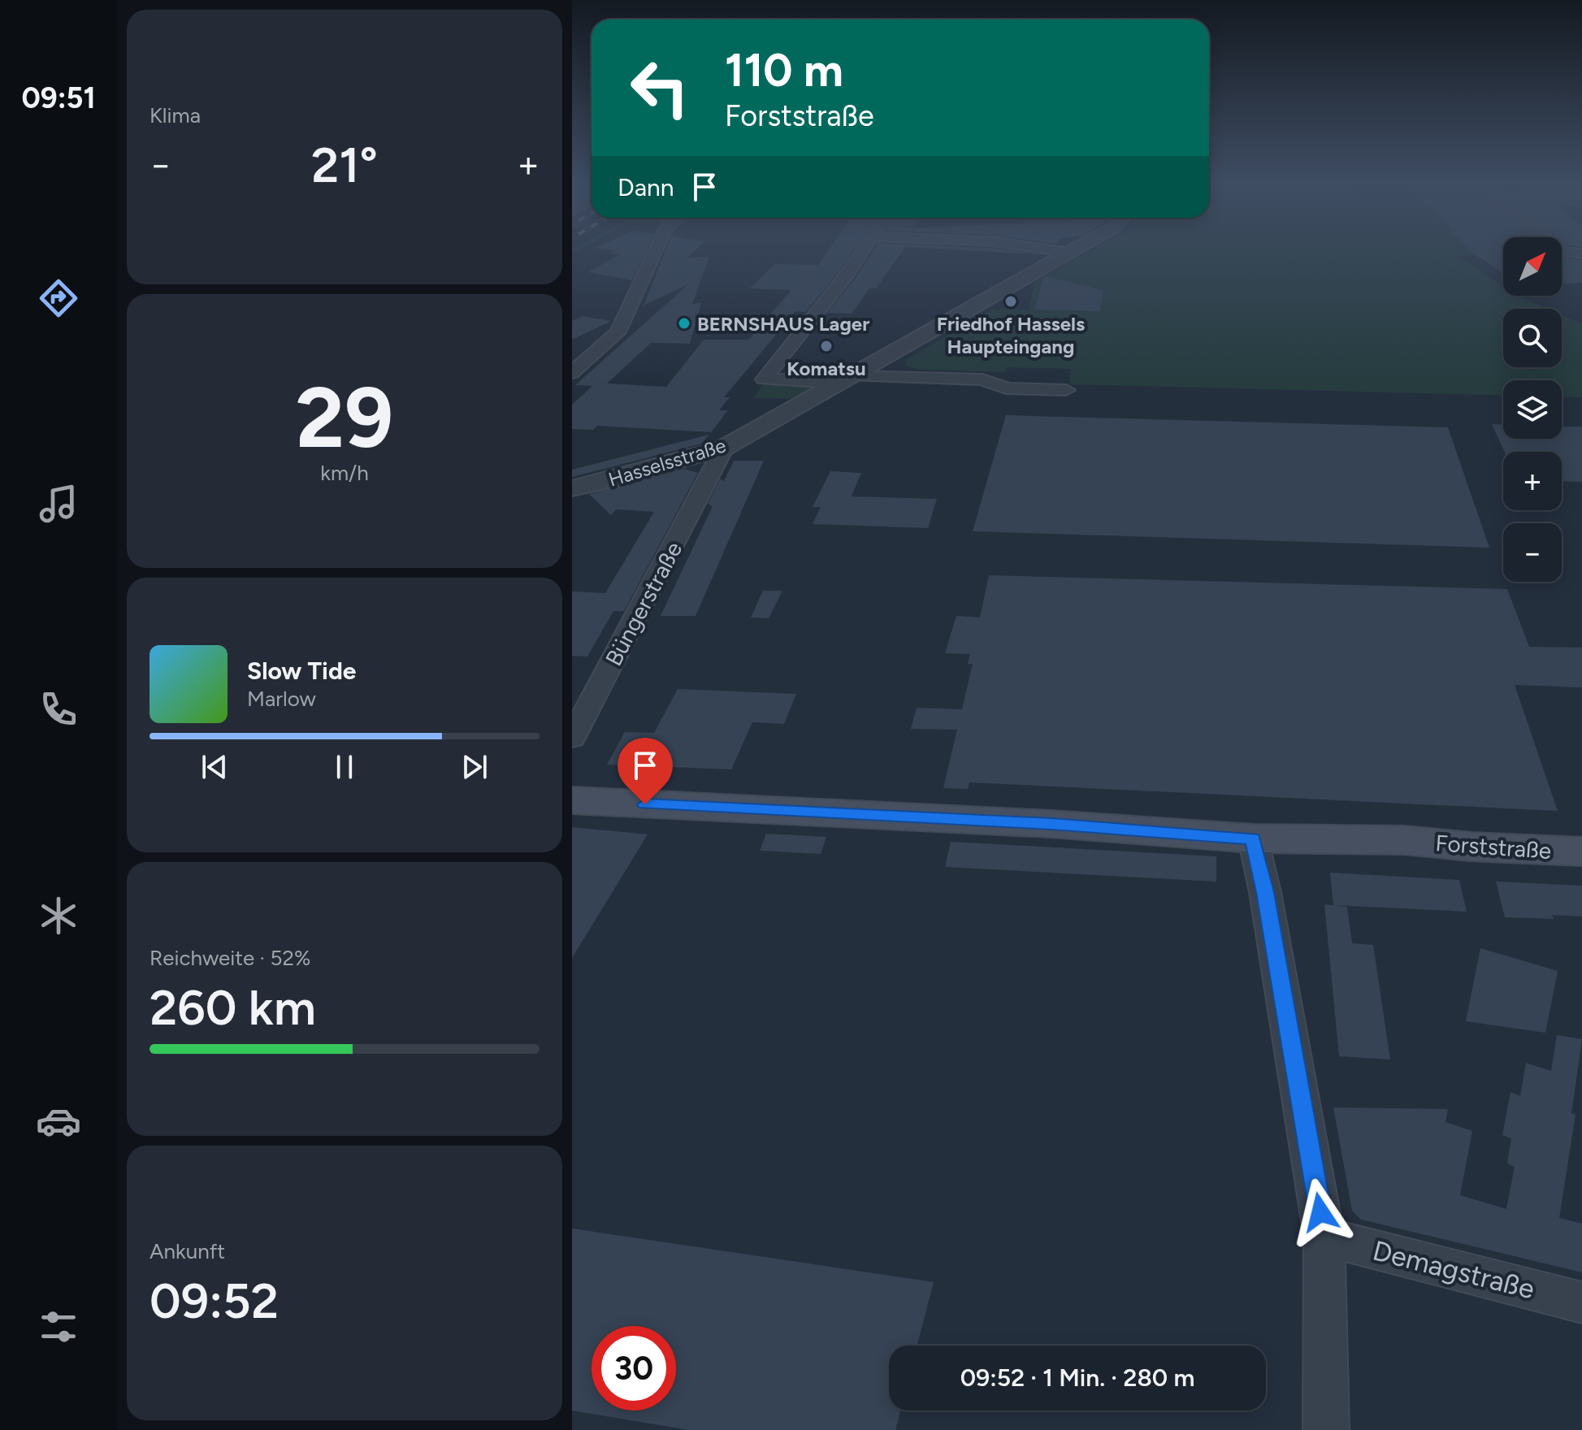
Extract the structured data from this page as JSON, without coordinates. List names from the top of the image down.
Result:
{
  "streets": {
    "main road": ["Forststraße"],
    "street": ["Hasselsstraße", "Büngerstraße", "Demagstraße"]
  },
  "crossings": [
    ["Hasselsstraße", "Büngerstraße"]
  ],
  "places": ["Friedhof Hassels Haupteingang", "BERNSHAUS Lager", "Komatsu"],
  "north": "top right",
  "page": {
    "tabs": "09:51",
    "tile": [
      "Klima",
      ["29", "km/h"],
      ["Reichweite · 52%", "260 km"],
      ["Ankunft", "09:52"]
    ],
    "turn": ["110 m", "Forststraße"],
    "heat": ["−", "21°", "+"],
    "then": "Dann",
    "map_buttons": ["+", "−"],
    "song": ["Slow Tide", "Marlow"],
    "limit": "30",
    "trip": "09:52 · 1 Min. · 280 m"
  }
}
